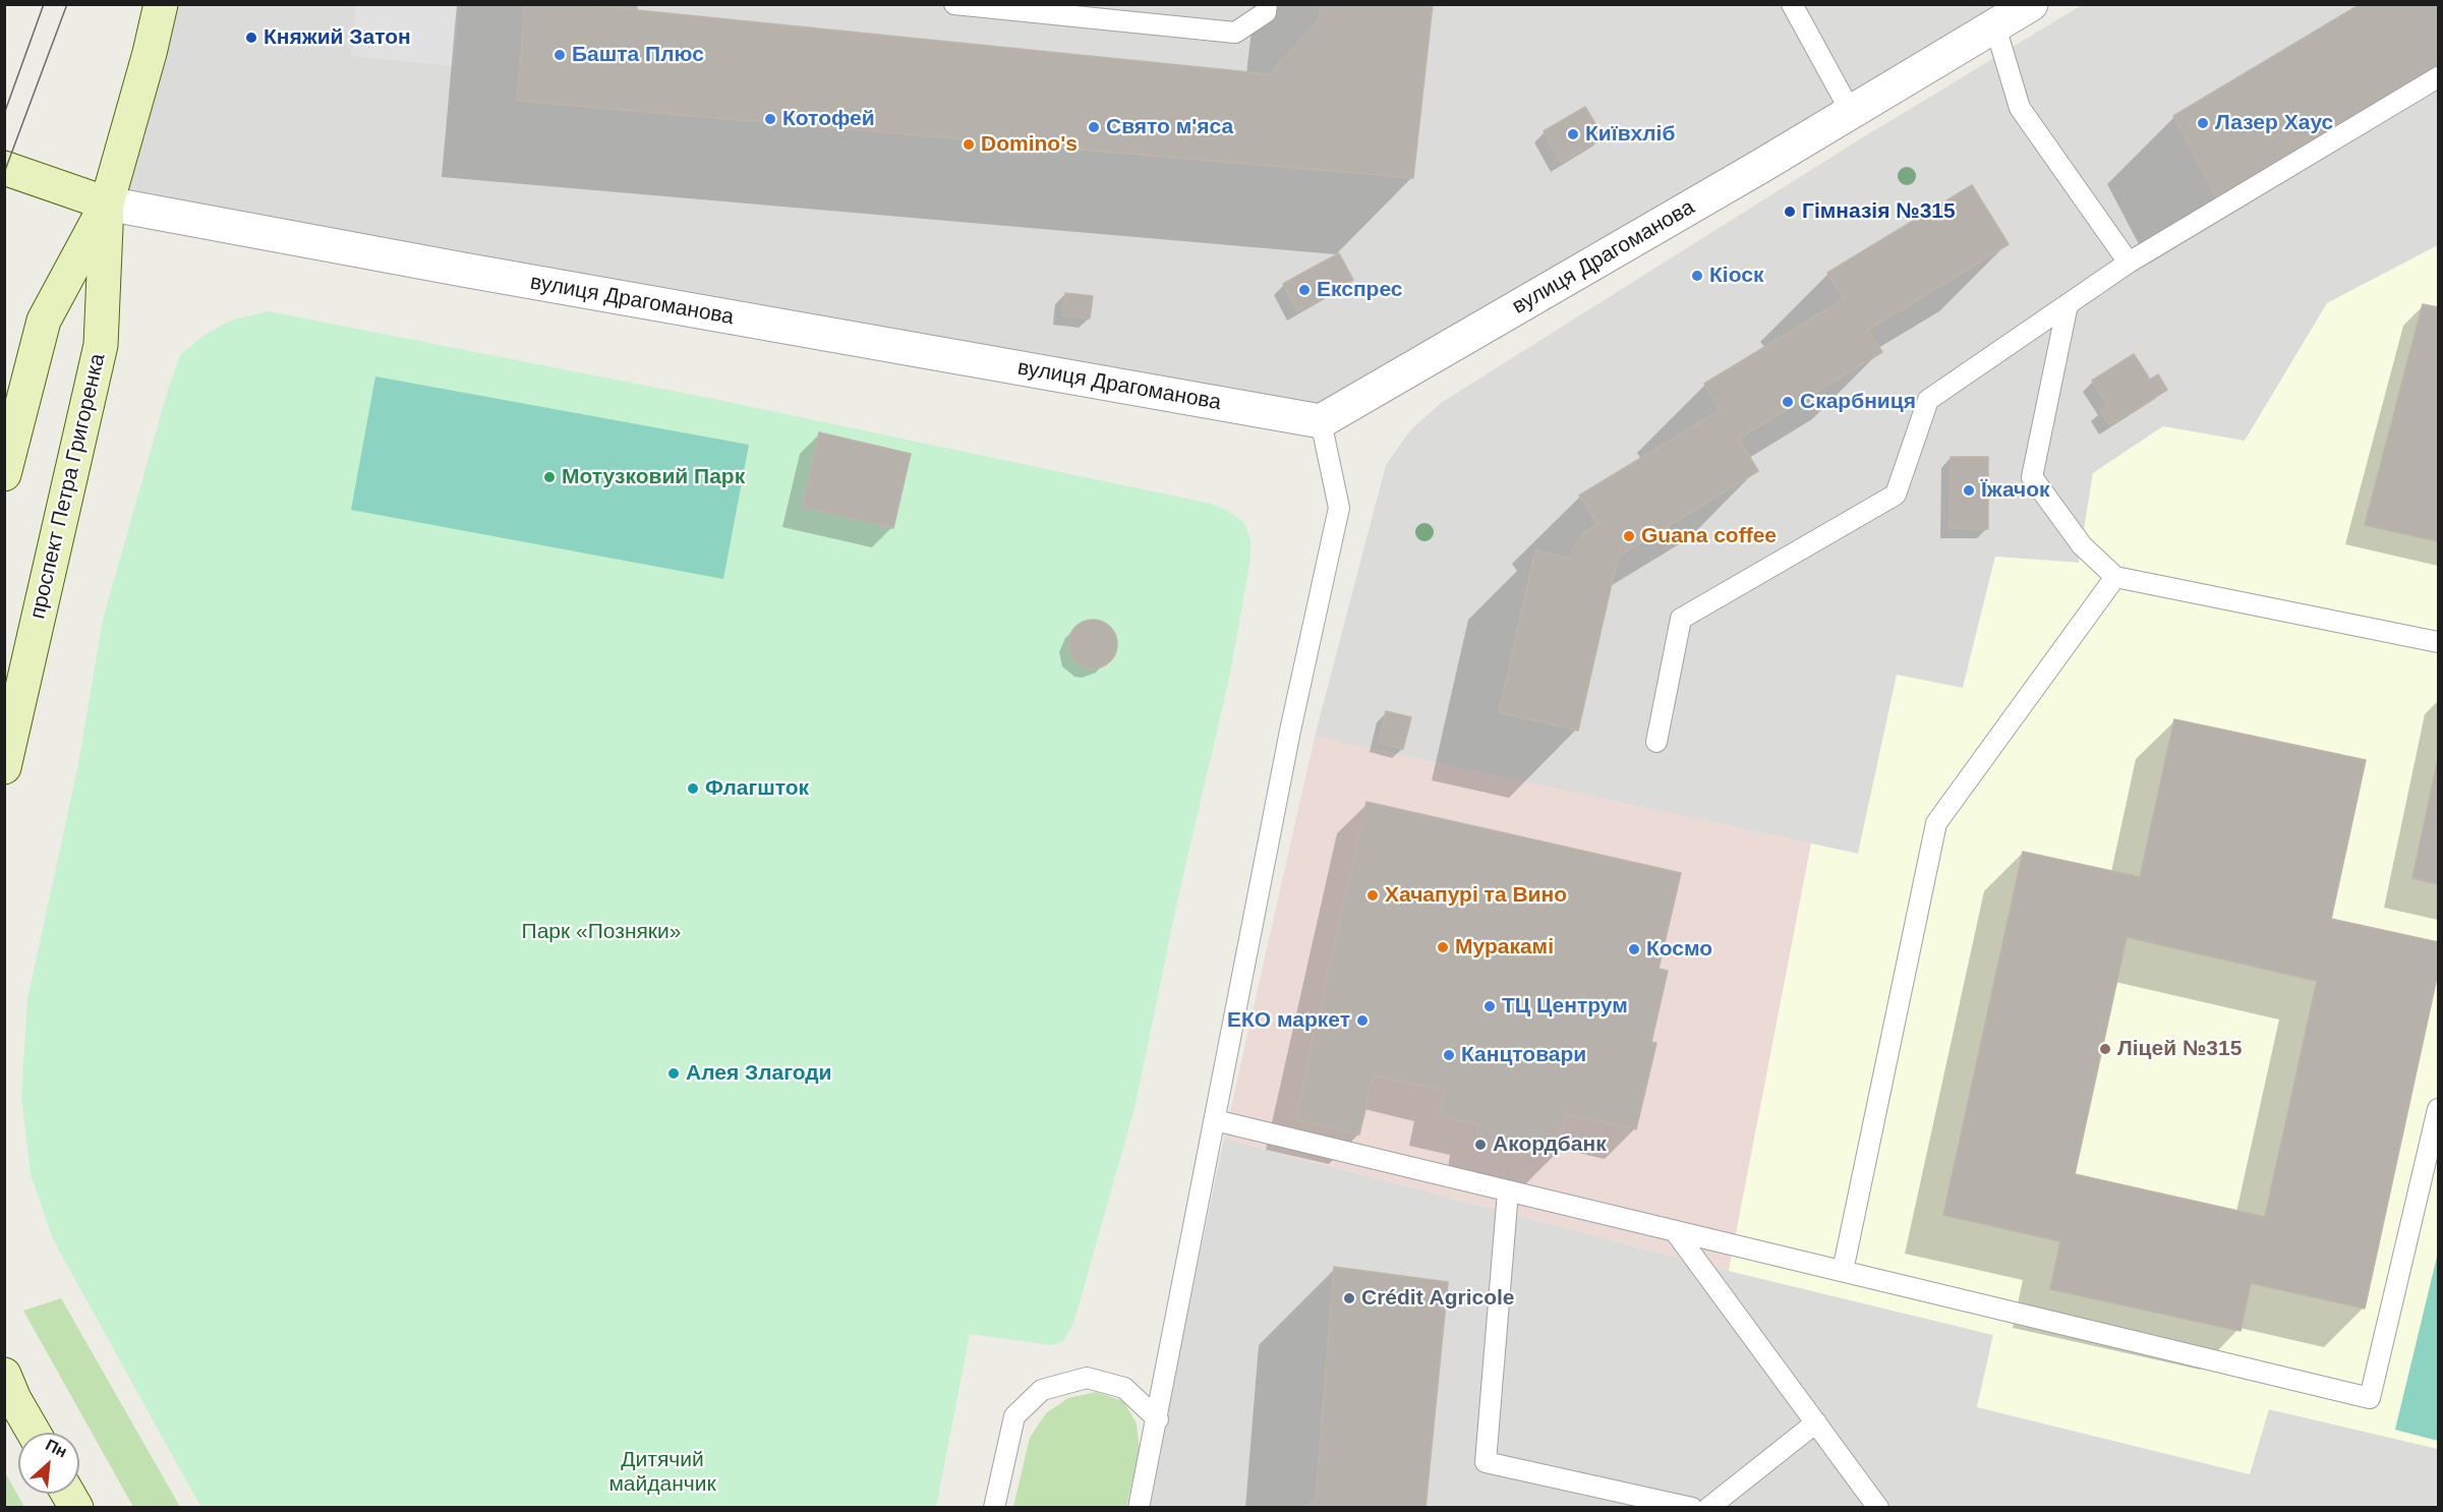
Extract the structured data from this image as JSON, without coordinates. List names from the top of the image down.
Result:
{
  "streets": {
    "main road": ["проспект Петра Григоренка"],
    "street": ["вулиця Драгоманова"]
  },
  "crossings": [
    ["вулиця Драгоманова", "проспект Петра Григоренка"]
  ],
  "parks": ["Парк «Позняки»", "Дитячий майданчик"],
  "places": [
    "Княжий Затон",
    "Башта Плюс",
    "Котофей",
    "Лазер Хаус",
    "Свято м'яса",
    "Київхліб",
    "Domino's",
    "Гімназія №315",
    "Кіоск",
    "Експрес",
    "Скарбниця",
    "Мотузковий Парк",
    "Їжачок",
    "Guana coffee",
    "Флагшток",
    "Хачапурі та Вино",
    "Муракамі",
    "Космо",
    "ТЦ Центрум",
    "ЕКО маркет",
    "Ліцей №315",
    "Канцтовари",
    "Алея Злагоди",
    "Акордбанк",
    "Crédit Agricole"
  ],
  "north": "top right"
}
